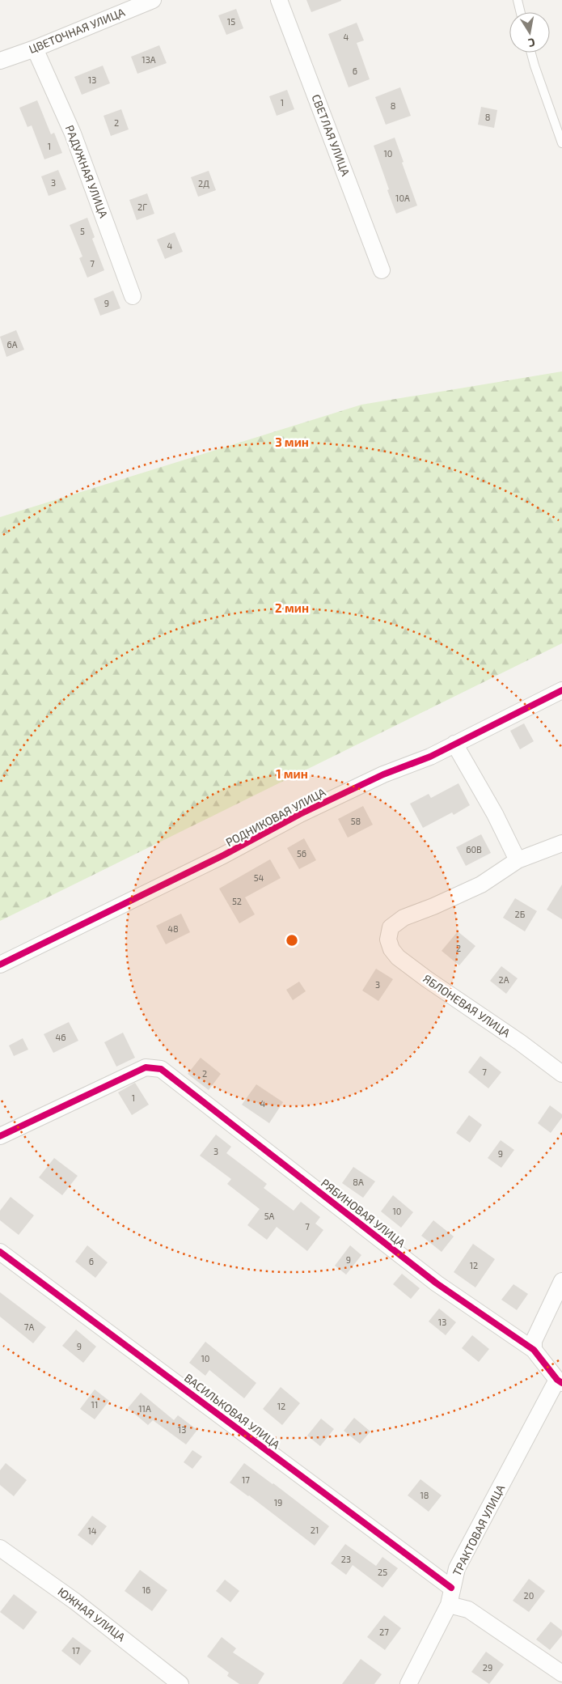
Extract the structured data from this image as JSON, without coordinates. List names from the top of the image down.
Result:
{
  "streets": {
    "street": [
      "ЦВЕТОЧНАЯ УЛИЦА",
      "СВЕТЛАЯ УЛИЦА",
      "РАДУЖНАЯ УЛИЦА",
      "РОДНИКОВАЯ УЛИЦА",
      "ЯБЛОНЕВАЯ УЛИЦА",
      "РЯБИНОВАЯ УЛИЦА",
      "ВАСИЛЬКОВАЯ УЛИЦА",
      "ТРАКТОВАЯ УЛИЦА",
      "ЮЖНАЯ УЛИЦА"
    ]
  },
  "crossings": [
    ["ЦВЕТОЧНАЯ УЛИЦА", "РАДУЖНАЯ УЛИЦА"],
    ["РЯБИНОВАЯ УЛИЦА", "ТРАКТОВАЯ УЛИЦА"],
    ["ВАСИЛЬКОВАЯ УЛИЦА", "ТРАКТОВАЯ УЛИЦА"]
  ],
  "house_numbers": [
    "15",
    "4",
    "13А",
    "6",
    "13",
    "1",
    "8",
    "8",
    "2",
    "1",
    "10",
    "3",
    "2Д",
    "10А",
    "2Г",
    "5",
    "4",
    "7",
    "9",
    "6А",
    "58",
    "60В",
    "56",
    "54",
    "52",
    "2Б",
    "48",
    "2",
    "2А",
    "3",
    "46",
    "7",
    "2",
    "1",
    "4",
    "3",
    "9",
    "8А",
    "10",
    "5А",
    "7",
    "9",
    "6",
    "12",
    "13",
    "7А",
    "9",
    "10",
    "11",
    "12",
    "11А",
    "13",
    "17",
    "18",
    "19",
    "21",
    "14",
    "23",
    "25",
    "16",
    "20",
    "27",
    "17",
    "29"
  ],
  "north": "bottom",
  "rings": ["3 мин", "2 мин", "1 мин"]
}
